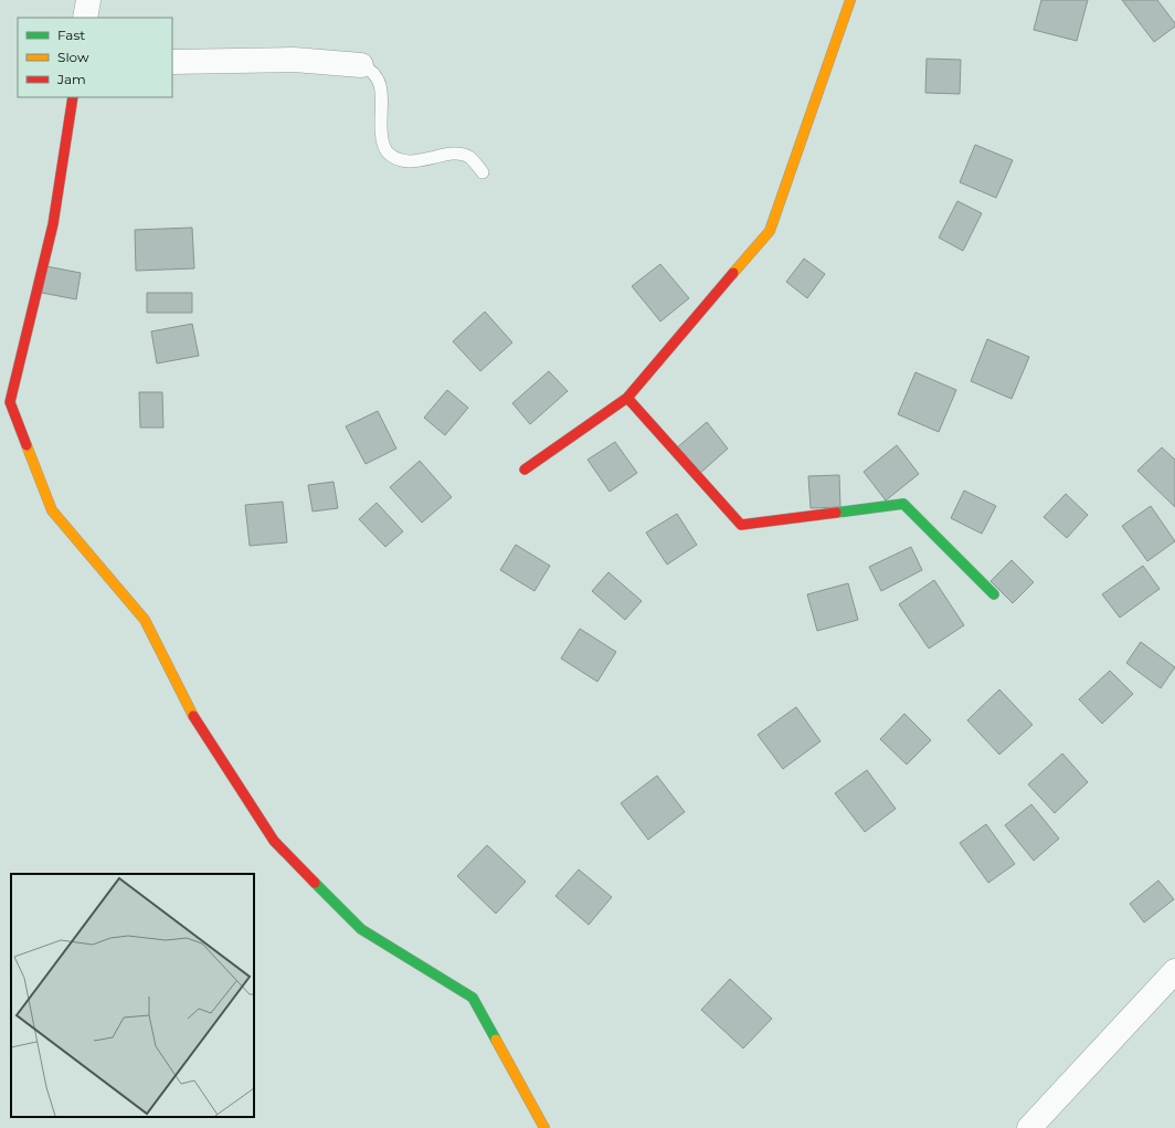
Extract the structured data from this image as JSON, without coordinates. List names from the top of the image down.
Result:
{
  "legend": ["Fast", "Slow", "Jam"]
}
